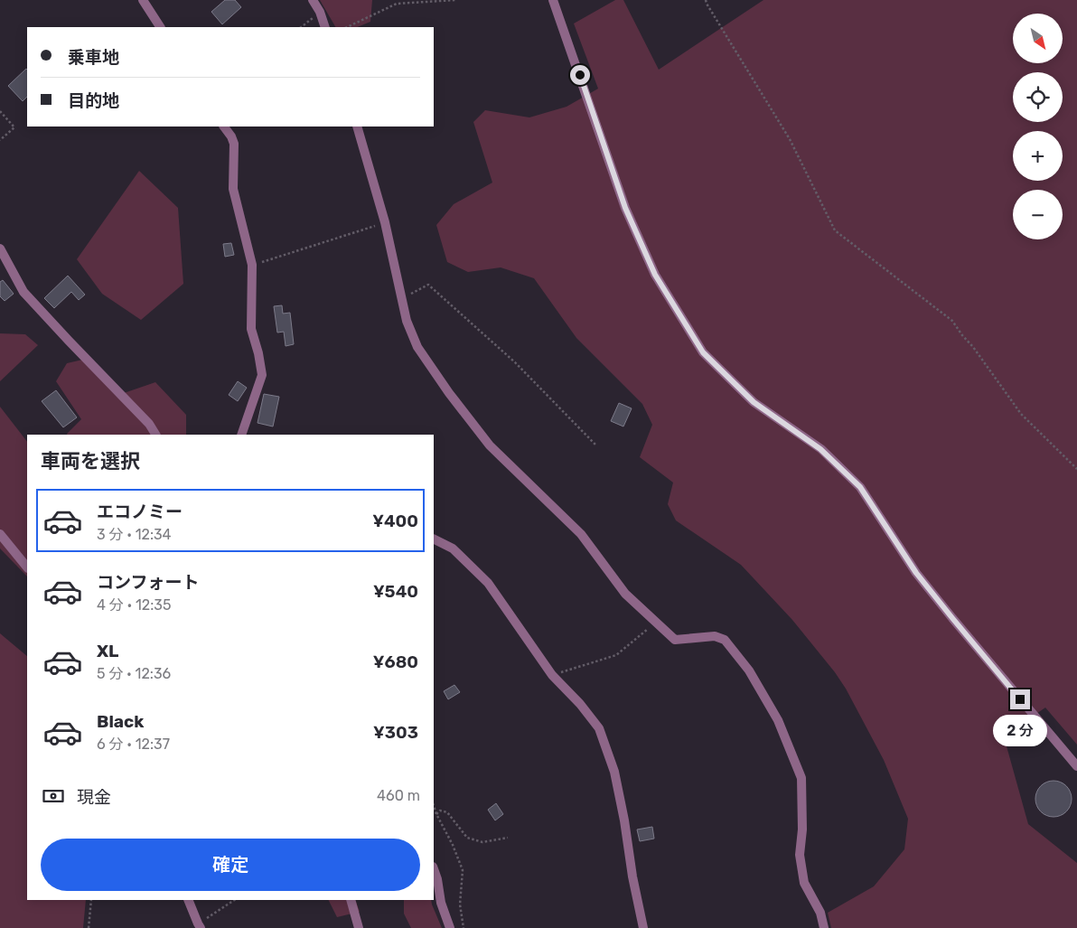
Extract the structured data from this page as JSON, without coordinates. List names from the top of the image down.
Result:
{
  "north": "bottom right",
  "page": {
    "map_buttons": ["+", "−"],
    "banner": ["乗車地", "目的地"],
    "heading": "車両を選択",
    "list": [
      {
        "name": "エコノミー",
        "note": "3 分 · 12:34",
        "value": "¥400"
      },
      {
        "name": "コンフォート",
        "note": "4 分 · 12:35",
        "value": "¥540"
      },
      {
        "name": "XL",
        "note": "5 分 · 12:36",
        "value": "¥680"
      },
      {
        "name": "Black",
        "note": "6 分 · 12:37",
        "value": "¥303"
      }
    ],
    "bubble": "2 分",
    "pay": ["現金", "460 m"],
    "buttons": "確定"
  }
}
